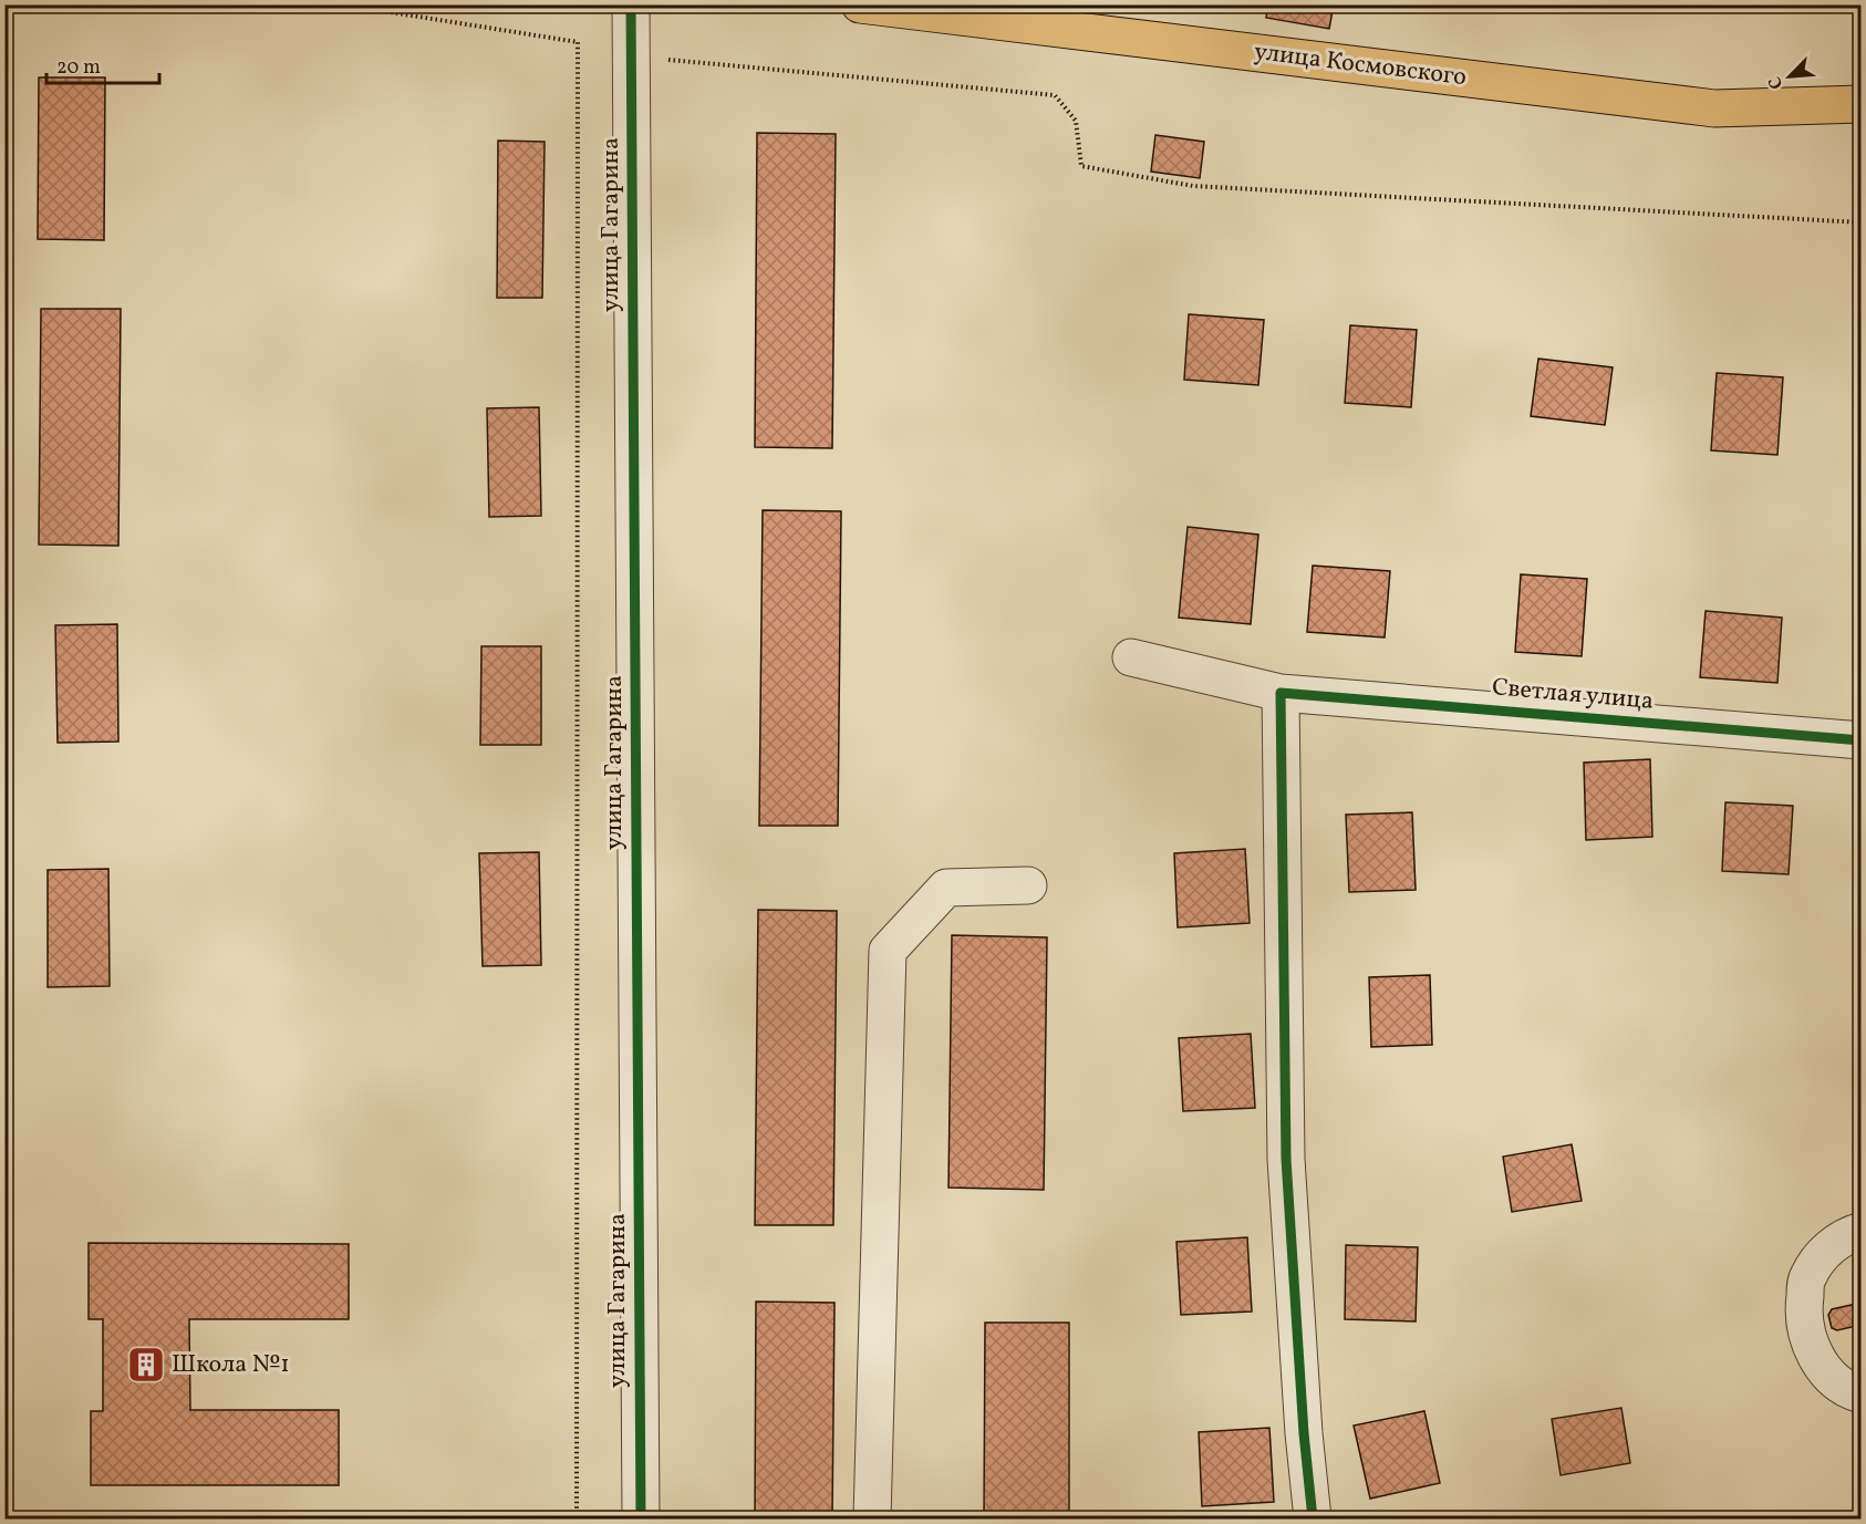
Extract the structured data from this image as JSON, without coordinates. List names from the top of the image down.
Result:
{
  "streets": {
    "main road": ["улица Космовского"],
    "street": ["улица Гагарина", "Светлая улица"]
  },
  "places": {
    "building": ["Школа №1"]
  },
  "scale_bar": "20 m",
  "north": "bottom left"
}
